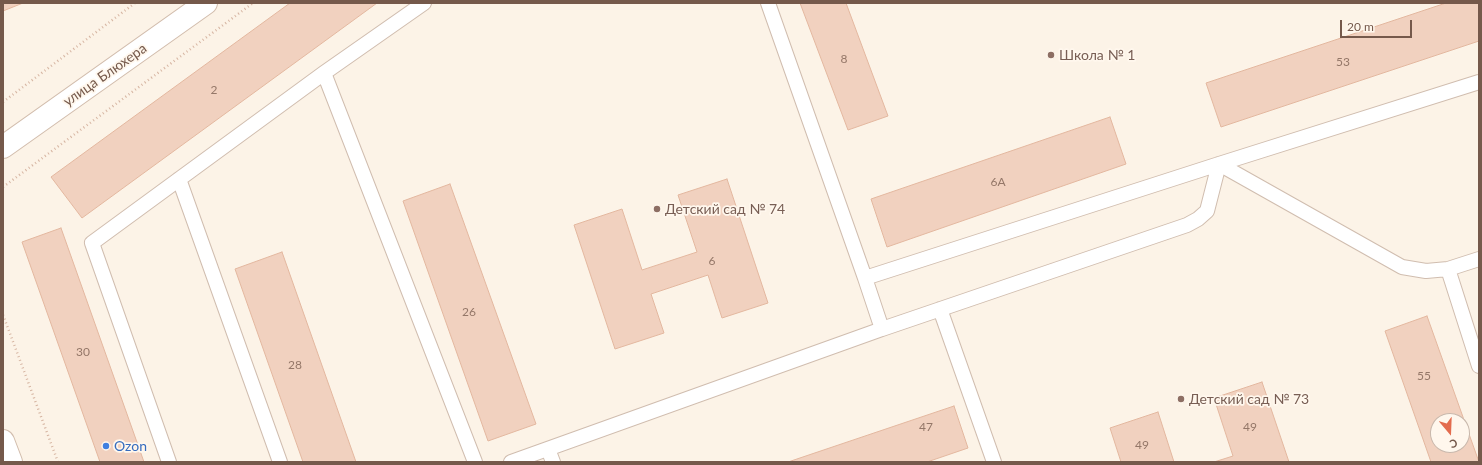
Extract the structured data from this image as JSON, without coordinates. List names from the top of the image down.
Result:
{
  "streets": {
    "street": ["улица Блюхера"]
  },
  "places": [
    "Школа № 1",
    "Детский сад № 74",
    "Детский сад № 73",
    "Ozon"
  ],
  "house_numbers": [
    "8",
    "53",
    "2",
    "6А",
    "6",
    "26",
    "30",
    "28",
    "55",
    "47",
    "49",
    "49"
  ],
  "scale_bar": "20 m",
  "north": "bottom"
}
